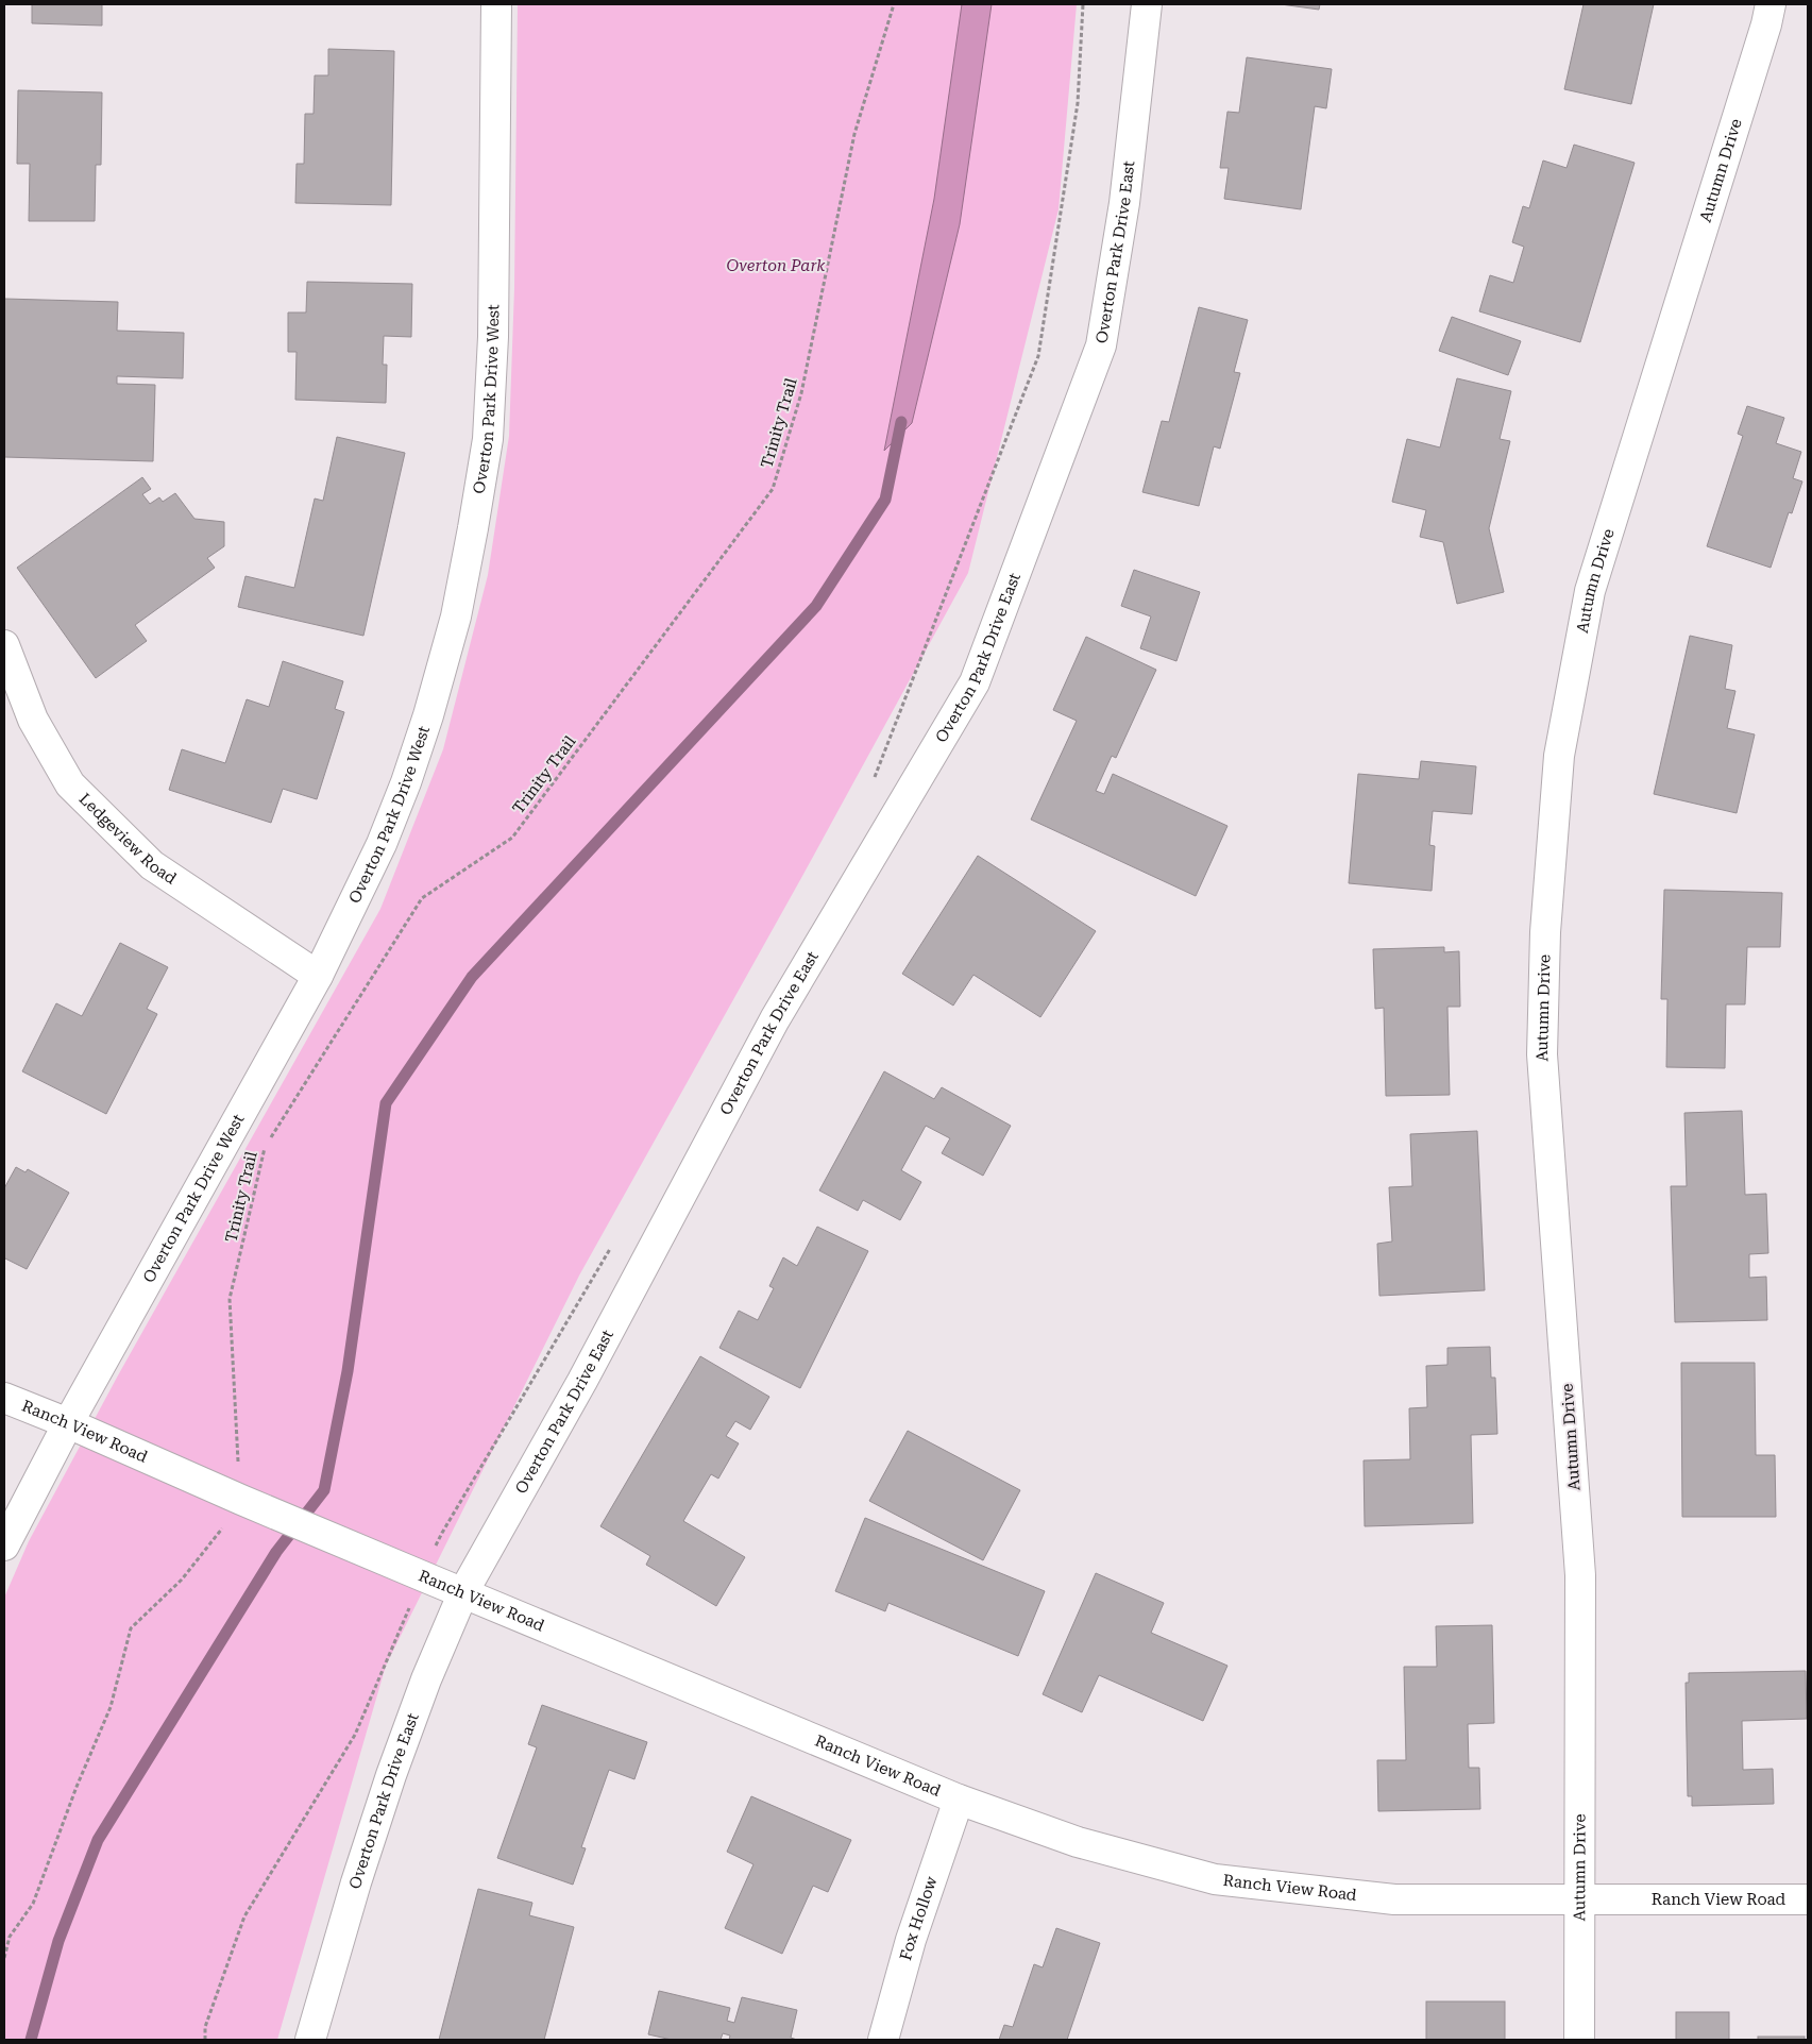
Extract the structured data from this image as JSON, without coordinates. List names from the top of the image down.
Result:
{
  "streets": {
    "street": [
      "Autumn Drive",
      "Overton Park Drive East",
      "Overton Park Drive West",
      "Ledgeview Road",
      "Ranch View Road",
      "Fox Hollow"
    ],
    "path": ["Trinity Trail"]
  },
  "crossings": [
    ["Autumn Drive", "Ranch View Road"],
    ["Overton Park Drive East", "Ranch View Road"],
    ["Overton Park Drive West", "Ledgeview Road"],
    ["Overton Park Drive West", "Ranch View Road"],
    ["Trinity Trail", "Ranch View Road"],
    ["Ranch View Road", "Fox Hollow"]
  ],
  "parks": ["Overton Park"]
}
